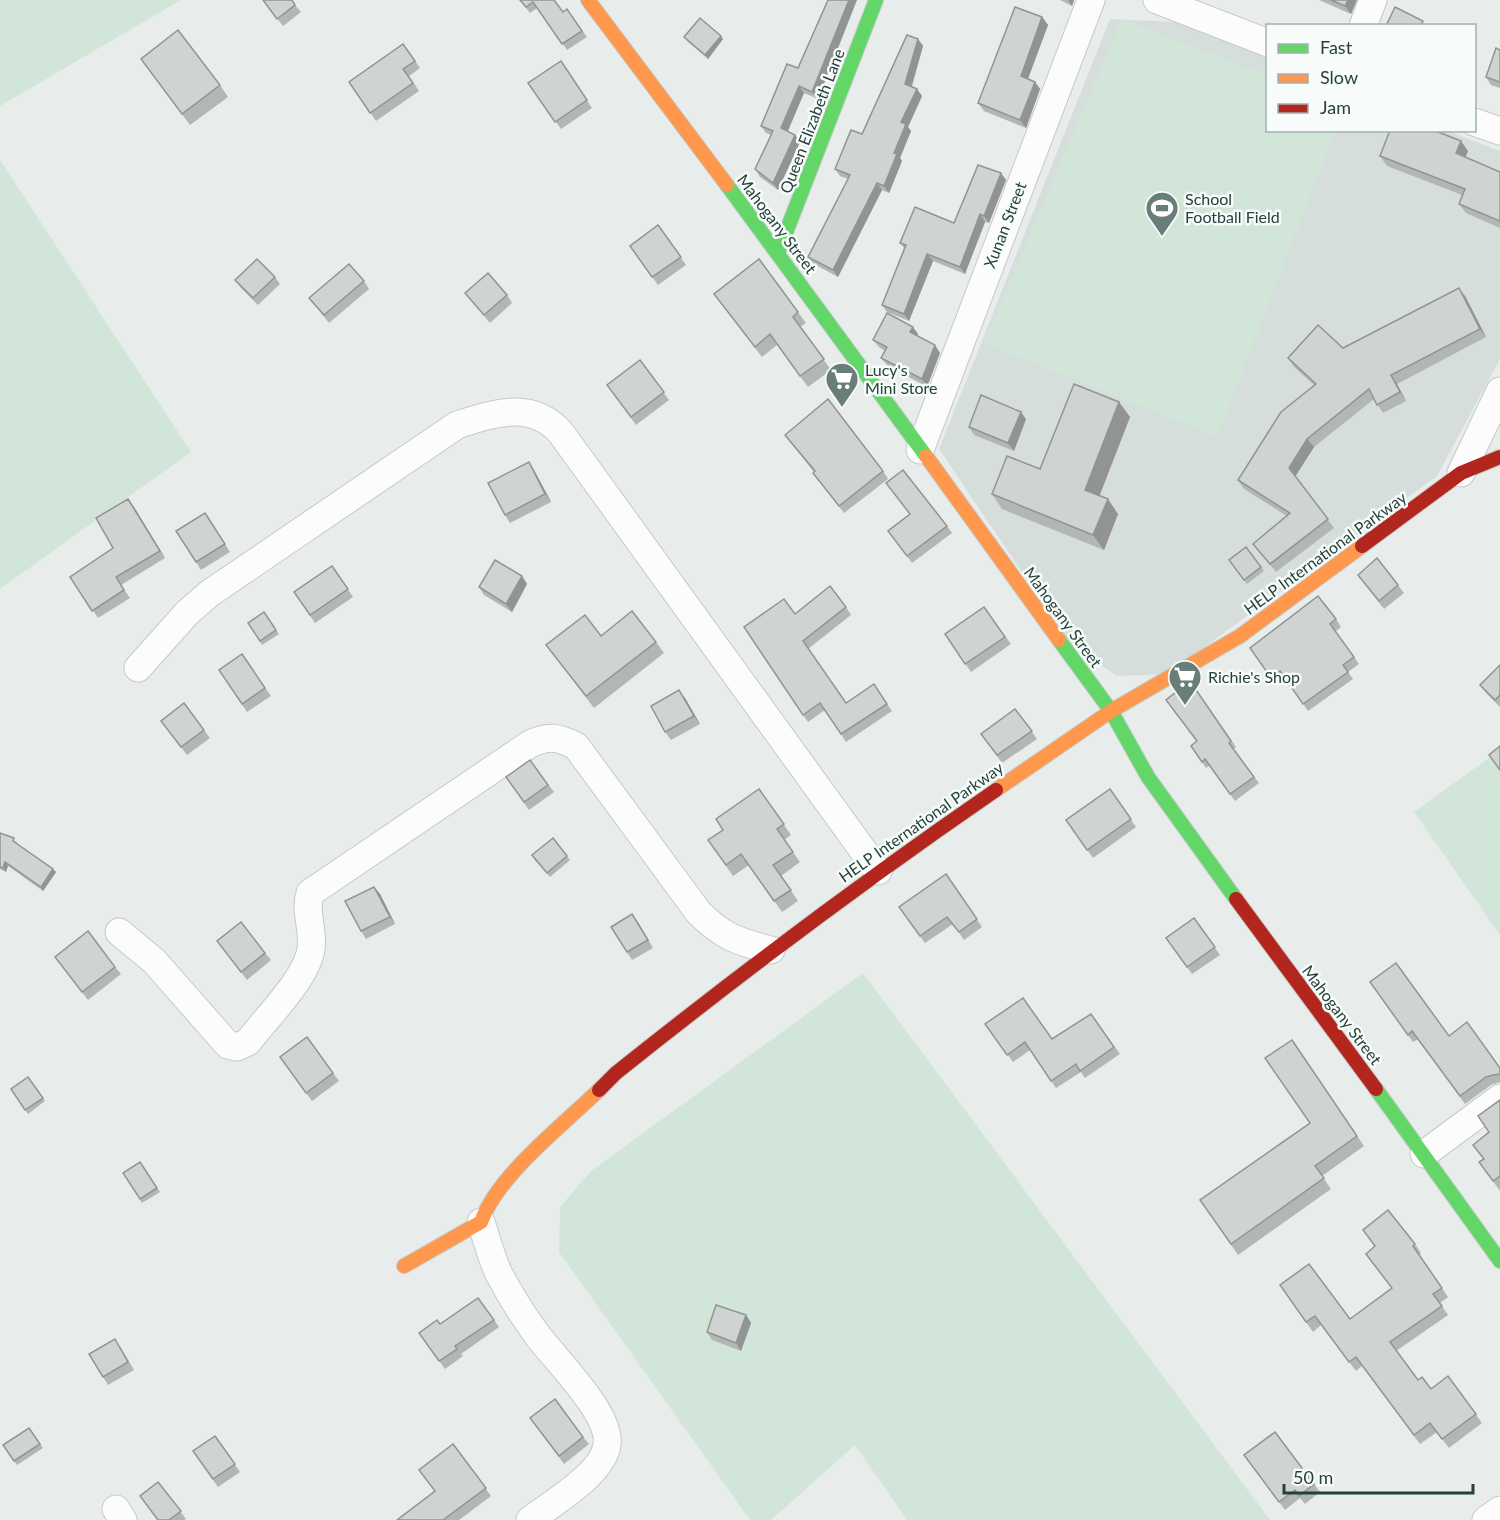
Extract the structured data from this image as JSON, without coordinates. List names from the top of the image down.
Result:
{
  "streets": {
    "street": [
      "Queen Elizabeth Lane",
      "Mahogany Street",
      "Xunan Street",
      "HELP International Parkway"
    ]
  },
  "crossings": [
    ["Queen Elizabeth Lane", "Mahogany Street"],
    ["Mahogany Street", "Xunan Street"],
    ["Mahogany Street", "HELP International Parkway"]
  ],
  "places": {
    "sports": ["School Football Field"],
    "supermarket": ["Lucy's Mini Store", "Richie's Shop"]
  },
  "legend": ["Fast", "Slow", "Jam"],
  "scale_bar": "50 m"
}
